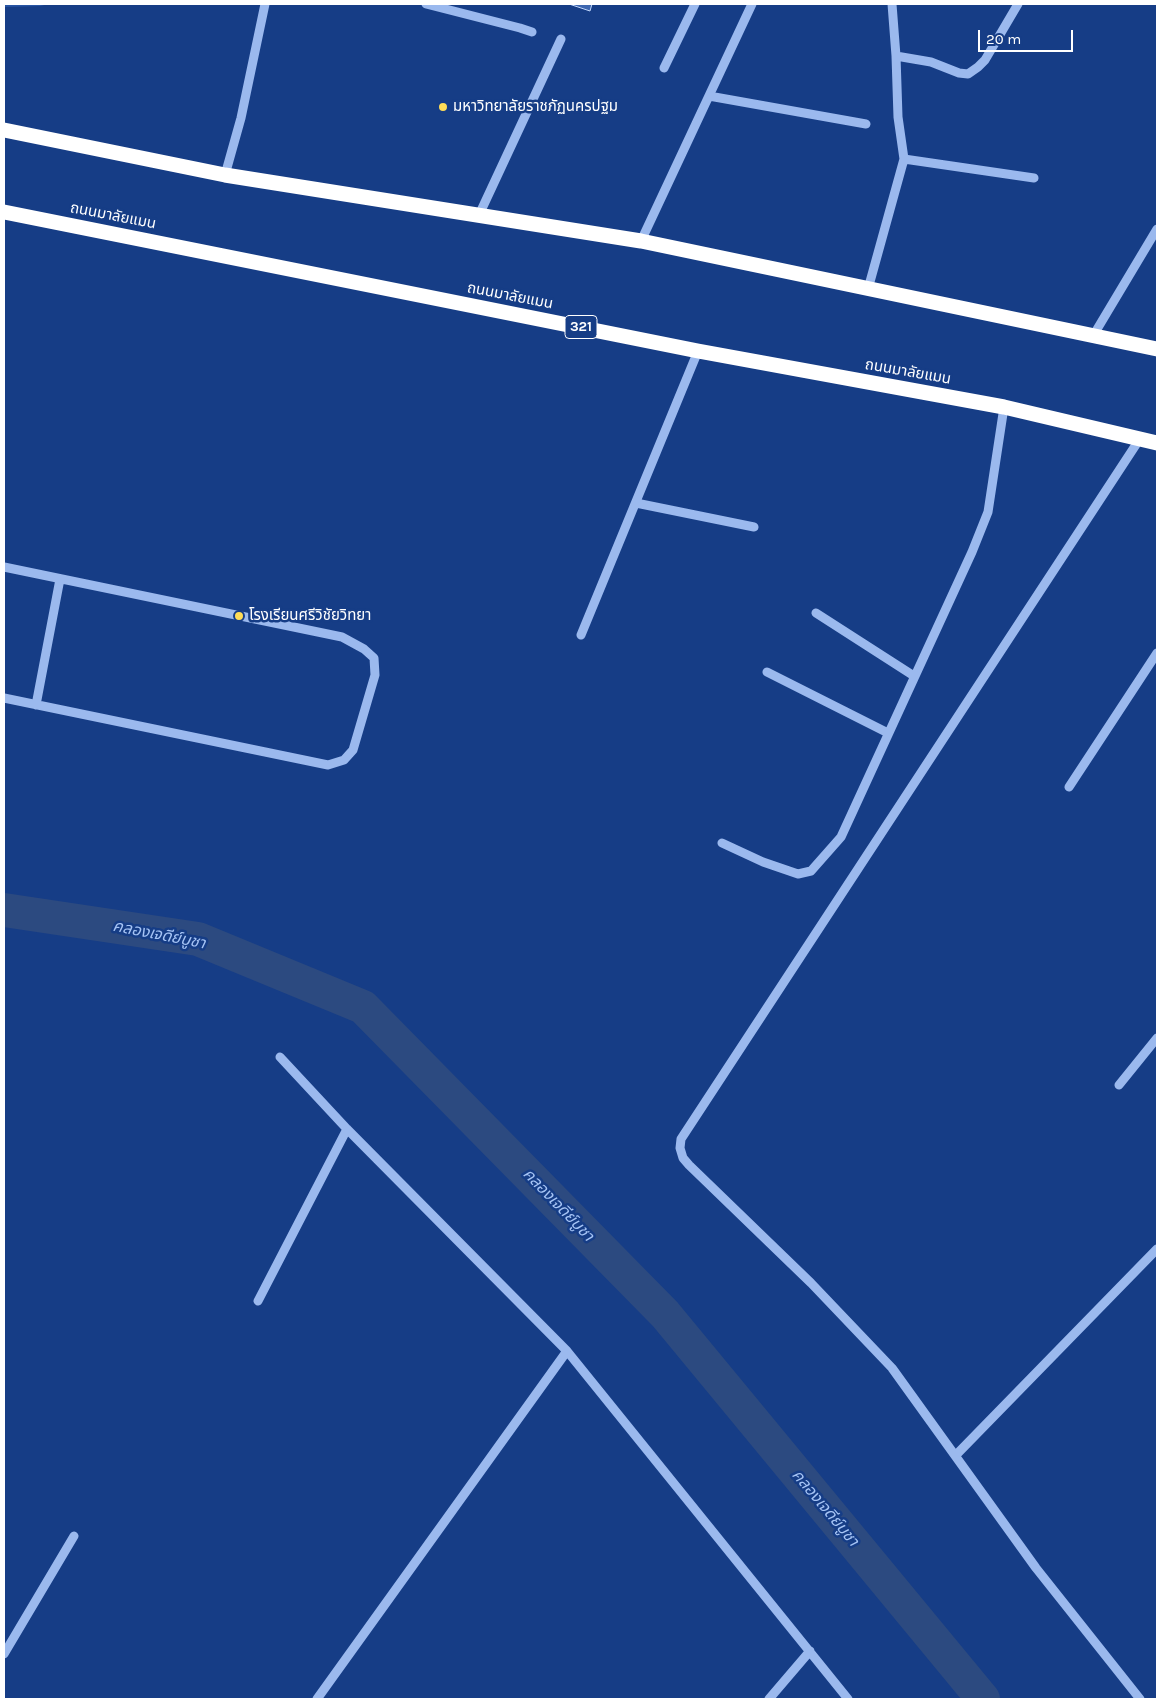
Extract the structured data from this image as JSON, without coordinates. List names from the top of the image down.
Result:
{
  "streets": {
    "highway": ["ถนนมาลัยแมน", "321"]
  },
  "water": ["คลองเจดีย์บูชา"],
  "places": ["มหาวิทยาลัยราชภัฏนครปฐม", "โรงเรียนศรีวิชัยวิทยา"],
  "scale_bar": "20 m"
}
